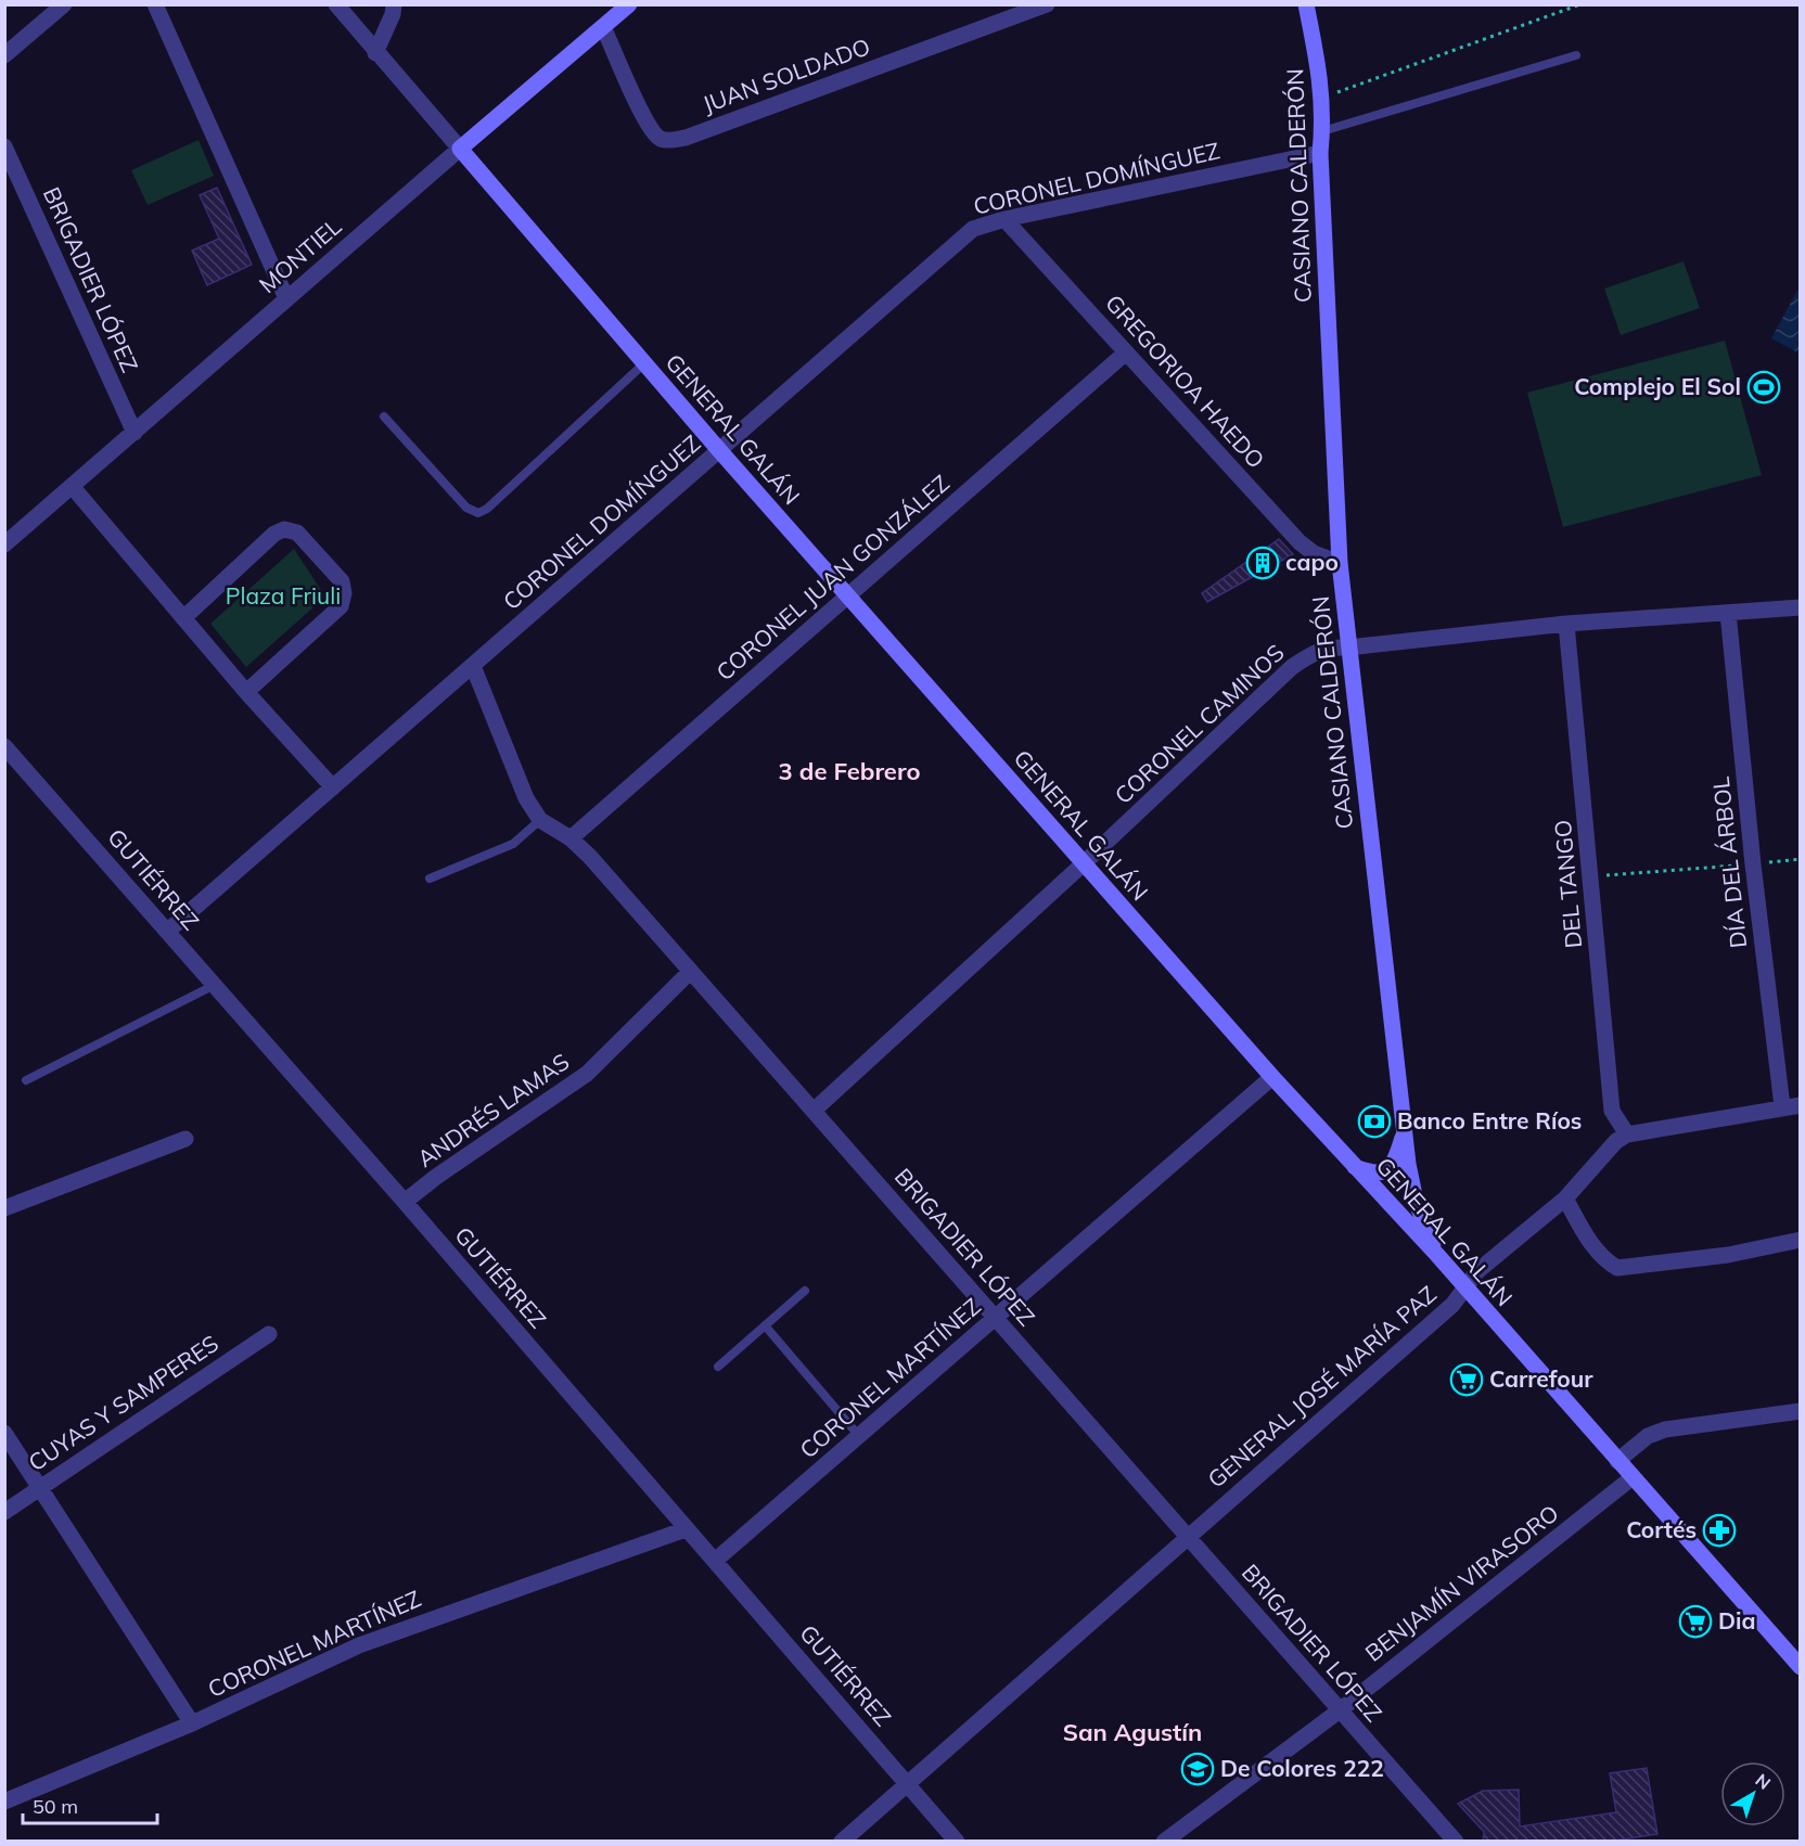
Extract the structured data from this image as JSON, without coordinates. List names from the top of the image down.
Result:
{
  "streets": {
    "street": [
      "JUAN SOLDADO",
      "CORONEL DOMÍNGUEZ",
      "CASIANO CALDERÓN",
      "MONTIEL",
      "BRIGADIER LÓPEZ",
      "GREGORIOA HAEDO",
      "GENERAL GALÁN",
      "CORONEL JUAN GONZÁLEZ",
      "CORONEL CAMINOS",
      "DÍA DEL ÁRBOL",
      "GUTIÉRREZ",
      "DEL TANGO",
      "ANDRÉS LAMAS",
      "CORONEL MARTÍNEZ",
      "GENERAL JOSÉ MARÍA PAZ",
      "CUYAS Y SAMPERES",
      "BENJAMÍN VIRASORO"
    ]
  },
  "crossings": [
    ["JUAN SOLDADO", "MONTIEL"],
    ["CORONEL DOMÍNGUEZ", "CASIANO CALDERÓN"],
    ["CORONEL DOMÍNGUEZ", "BRIGADIER LÓPEZ"],
    ["CORONEL DOMÍNGUEZ", "GREGORIOA HAEDO"],
    ["CORONEL DOMÍNGUEZ", "GENERAL GALÁN"],
    ["CORONEL DOMÍNGUEZ", "GUTIÉRREZ"],
    ["CASIANO CALDERÓN", "GREGORIOA HAEDO"],
    ["CASIANO CALDERÓN", "GENERAL GALÁN"],
    ["CASIANO CALDERÓN", "CORONEL CAMINOS"],
    ["MONTIEL", "BRIGADIER LÓPEZ"],
    ["MONTIEL", "GENERAL GALÁN"],
    ["BRIGADIER LÓPEZ", "CORONEL JUAN GONZÁLEZ"],
    ["BRIGADIER LÓPEZ", "CORONEL CAMINOS"],
    ["BRIGADIER LÓPEZ", "ANDRÉS LAMAS"],
    ["BRIGADIER LÓPEZ", "CORONEL MARTÍNEZ"],
    ["BRIGADIER LÓPEZ", "GENERAL JOSÉ MARÍA PAZ"],
    ["BRIGADIER LÓPEZ", "BENJAMÍN VIRASORO"],
    ["GREGORIOA HAEDO", "CORONEL JUAN GONZÁLEZ"],
    ["GENERAL GALÁN", "CORONEL JUAN GONZÁLEZ"],
    ["GENERAL GALÁN", "CORONEL CAMINOS"],
    ["GENERAL GALÁN", "CORONEL MARTÍNEZ"],
    ["GENERAL GALÁN", "GENERAL JOSÉ MARÍA PAZ"],
    ["GENERAL GALÁN", "BENJAMÍN VIRASORO"],
    ["CORONEL CAMINOS", "DÍA DEL ÁRBOL"],
    ["CORONEL CAMINOS", "DEL TANGO"],
    ["GUTIÉRREZ", "ANDRÉS LAMAS"],
    ["GUTIÉRREZ", "CORONEL MARTÍNEZ"],
    ["GUTIÉRREZ", "GENERAL JOSÉ MARÍA PAZ"],
    ["DEL TANGO", "GENERAL JOSÉ MARÍA PAZ"]
  ],
  "districts": ["3 de Febrero", "San Agustín"],
  "parks": ["Plaza Friuli"],
  "places": {
    "sports": ["Complejo El Sol"],
    "building": ["capo"],
    "bank": ["Banco Entre Ríos"],
    "supermarket": ["Carrefour", "Dia"],
    "pharmacy": ["Cortés"],
    "school or university": ["De Colores 222"]
  },
  "scale_bar": "50 m",
  "north": "top right"
}
